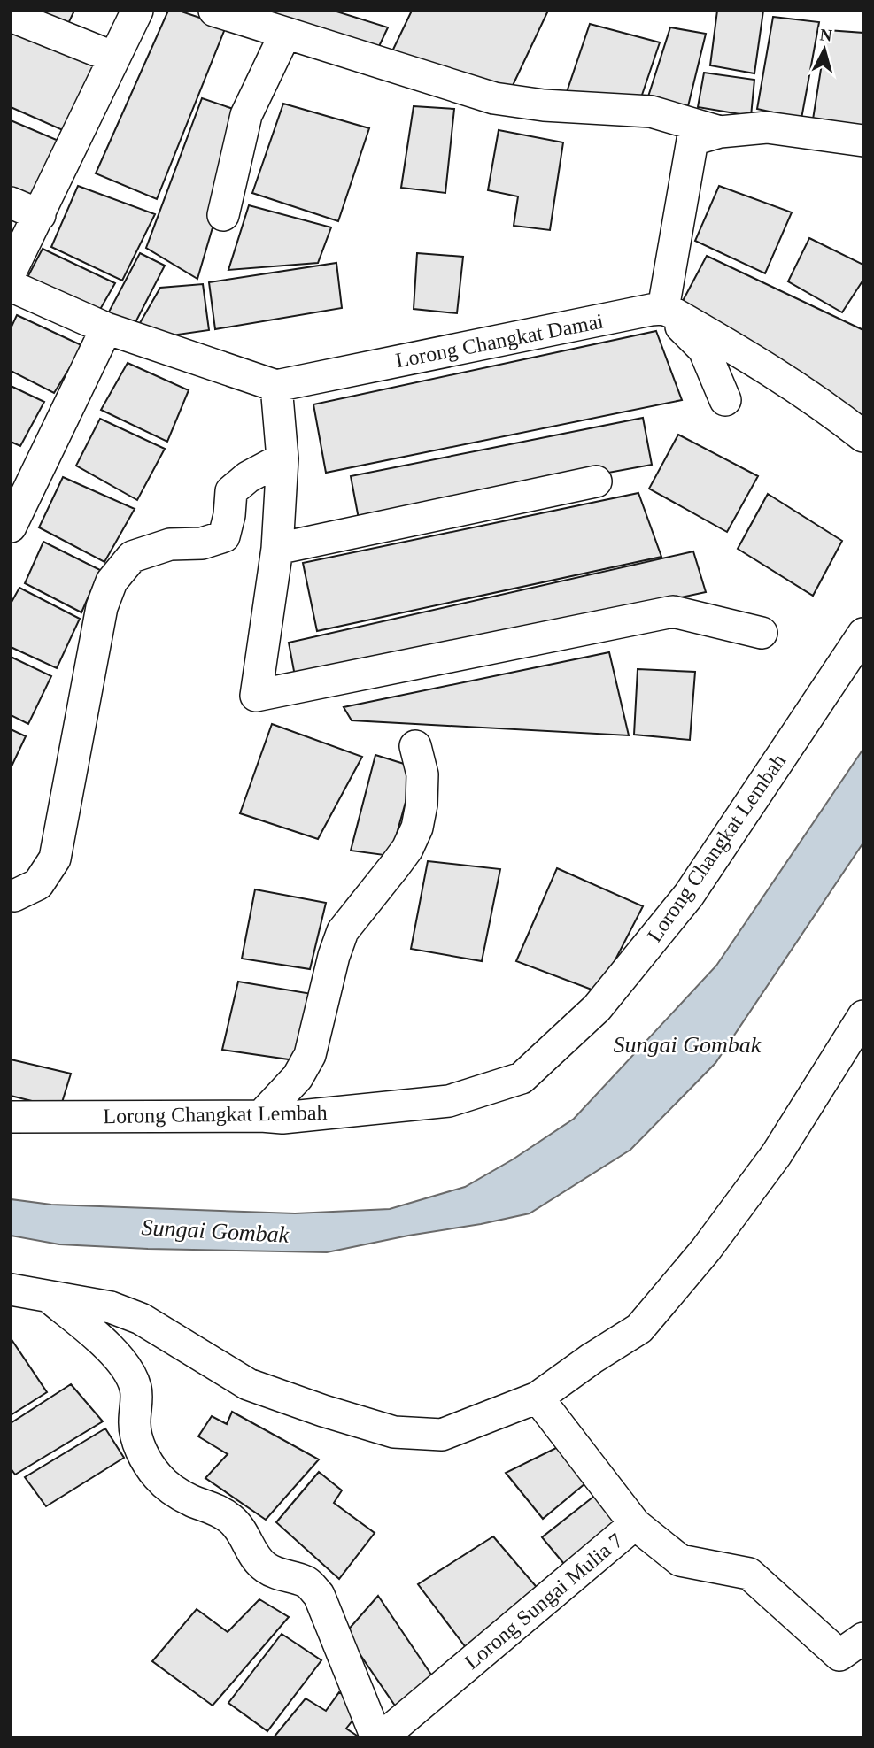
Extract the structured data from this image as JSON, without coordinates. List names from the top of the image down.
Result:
{
  "streets": {
    "street": ["Lorong Changkat Damai", "Lorong Changkat Lembah", "Lorong Sungai Mulia 7"]
  },
  "water": ["Sungai Gombak"],
  "north": "top"
}
